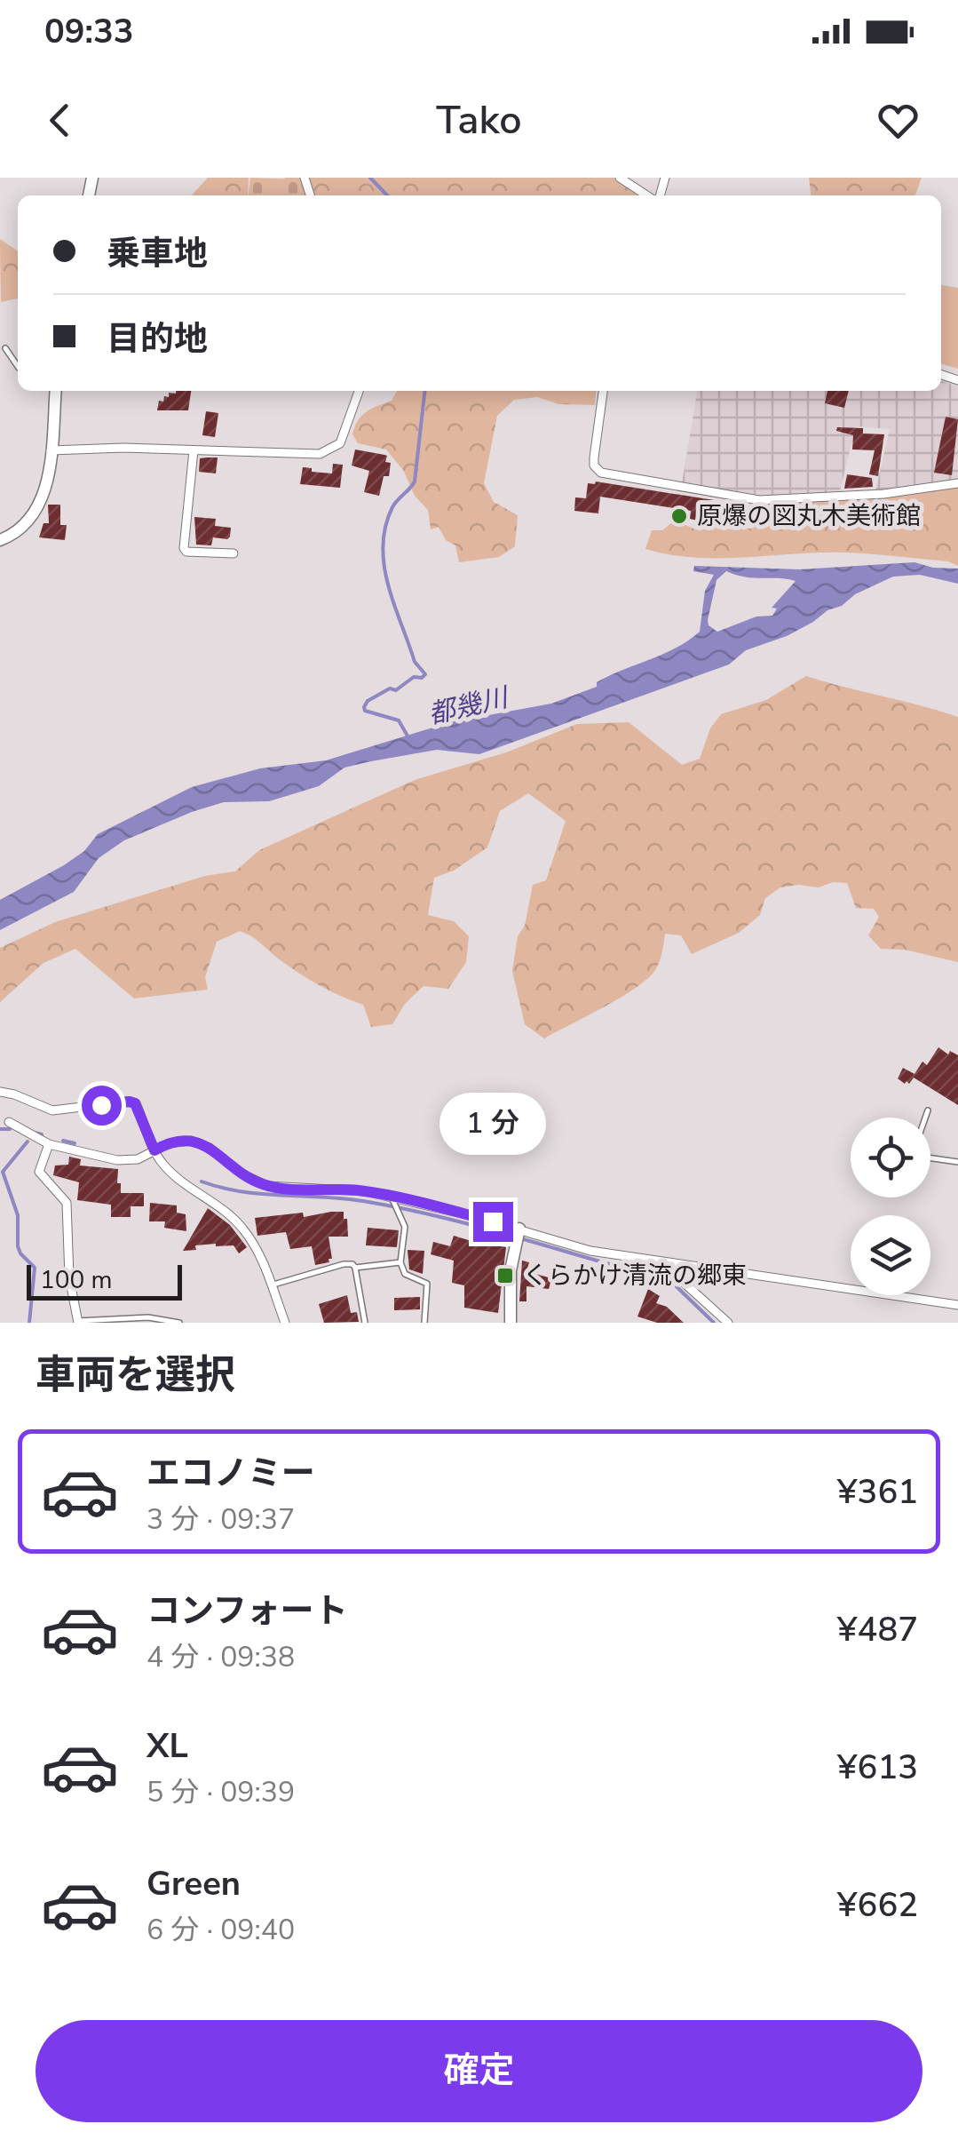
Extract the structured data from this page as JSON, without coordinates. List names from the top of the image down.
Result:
{
  "water": ["都幾川"],
  "places": {
    "other": ["原爆の図丸木美術館"],
    "transit": ["くらかけ清流の郷東"]
  },
  "scale_bar": "100 m",
  "page": {
    "status": "09:33",
    "header": "Tako",
    "banner": ["乗車地", "目的地"],
    "bubble": "1 分",
    "scale": "100 m",
    "heading": "車両を選択",
    "list": [
      {
        "name": "エコノミー",
        "note": "3 分 · 09:37",
        "value": "¥361"
      },
      {
        "name": "コンフォート",
        "note": "4 分 · 09:38",
        "value": "¥487"
      },
      {
        "name": "XL",
        "note": "5 分 · 09:39",
        "value": "¥613"
      },
      {
        "name": "Green",
        "note": "6 分 · 09:40",
        "value": "¥662"
      }
    ],
    "buttons": "確定"
  }
}
